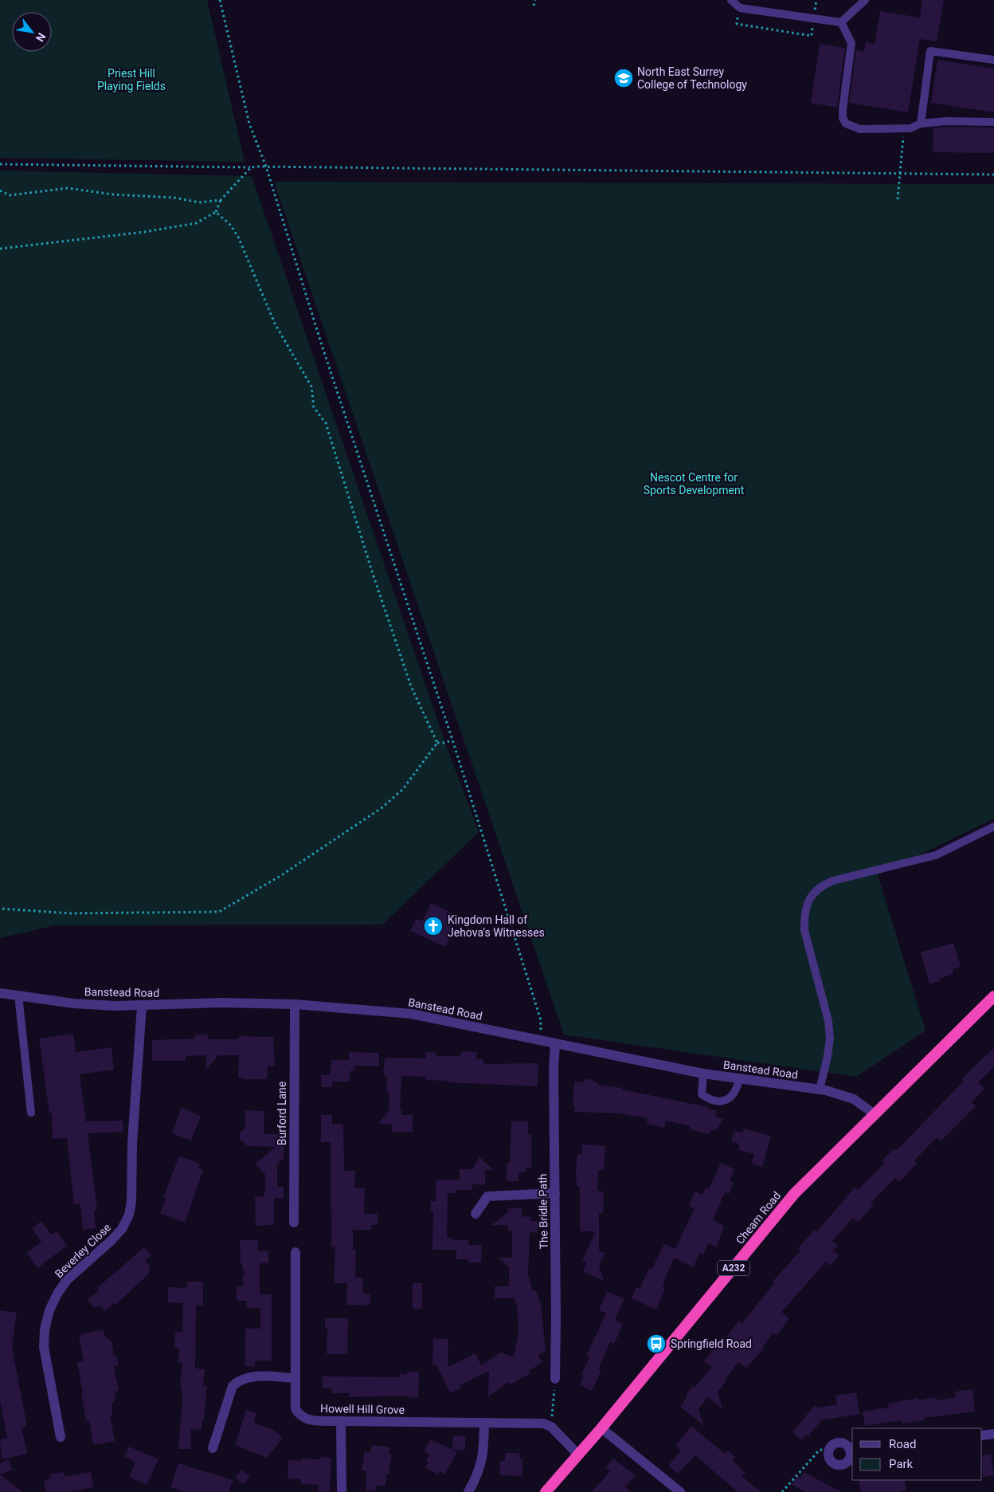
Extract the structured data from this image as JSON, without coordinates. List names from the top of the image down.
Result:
{
  "streets": {
    "highway": ["Cheam Road", "A232"],
    "street": [
      "Banstead Road",
      "Burford Lane",
      "The Bridle Path",
      "Beverley Close",
      "Howell Hill Grove"
    ]
  },
  "crossings": [
    ["Banstead Road", "Burford Lane"],
    ["Banstead Road", "The Bridle Path"],
    ["Banstead Road", "Cheam Road"],
    ["Banstead Road", "Beverley Close"]
  ],
  "parks": ["Priest Hill Playing Fields", "Nescot Centre for Sports Development"],
  "places": {
    "school or university": ["North East Surrey College of Technology"],
    "church": ["Kingdom Hall of Jehova's Witnesses"],
    "bus stop": ["Springfield Road"]
  },
  "legend": ["Road", "Park"],
  "north": "bottom right"
}
